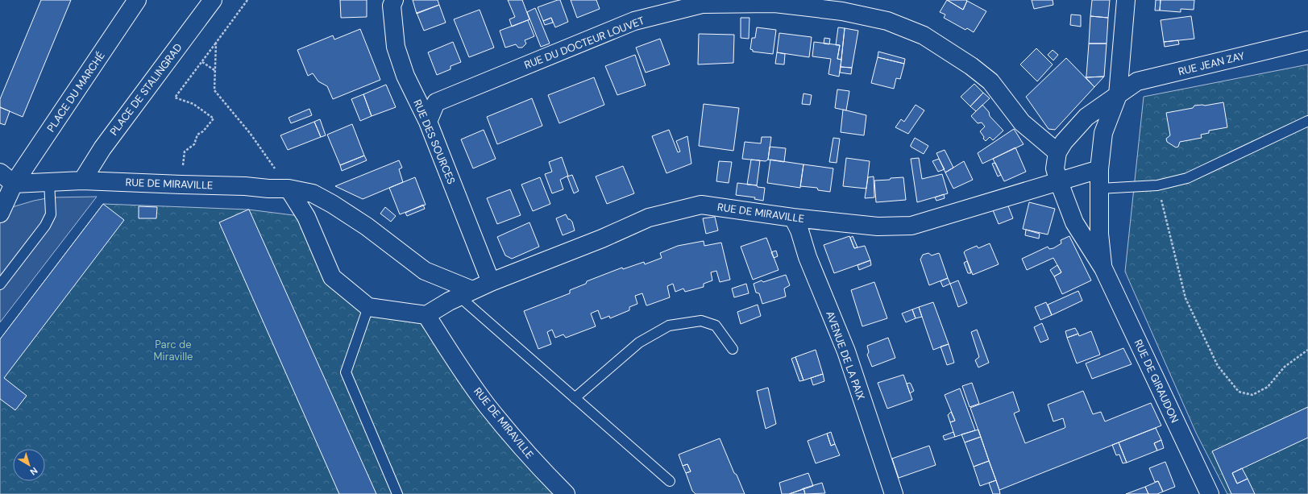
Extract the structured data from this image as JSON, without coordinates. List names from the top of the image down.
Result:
{
  "streets": {
    "street": [
      "RUE DU DOCTEUR LOUVET",
      "RUE JEAN ZAY",
      "PLACE DE STALINGRAD",
      "PLACE DU MARCHÉ",
      "RUE DES SOURCES",
      "RUE DE MIRAVILLE",
      "AVENUE DE LA PAIX",
      "RUE DE GIRAUDON"
    ]
  },
  "crossings": [
    ["RUE DU DOCTEUR LOUVET", "RUE DES SOURCES"],
    ["RUE JEAN ZAY", "RUE DE GIRAUDON"],
    ["PLACE DE STALINGRAD", "RUE DE MIRAVILLE"],
    ["RUE DES SOURCES", "RUE DE MIRAVILLE"],
    ["RUE DE MIRAVILLE", "AVENUE DE LA PAIX"],
    ["RUE DE MIRAVILLE", "RUE DE GIRAUDON"]
  ],
  "parks": ["Parc de Miraville"],
  "north": "bottom right"
}
